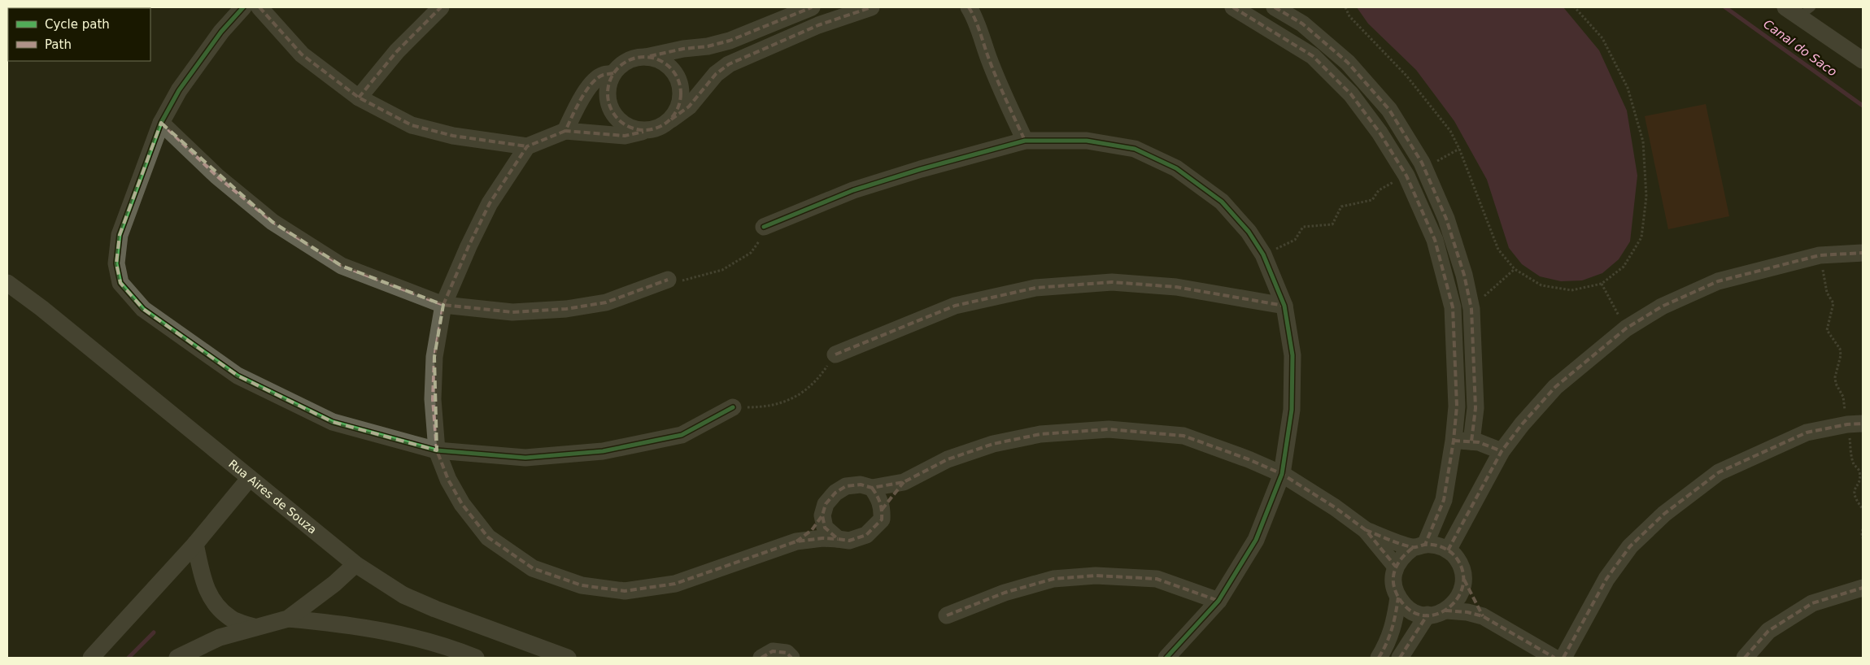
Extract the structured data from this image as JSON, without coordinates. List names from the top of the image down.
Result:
{
  "streets": {
    "street": ["Rua Aires de Souza"]
  },
  "water": ["Canal do Saco"],
  "legend": ["Cycle path", "Path"]
}
